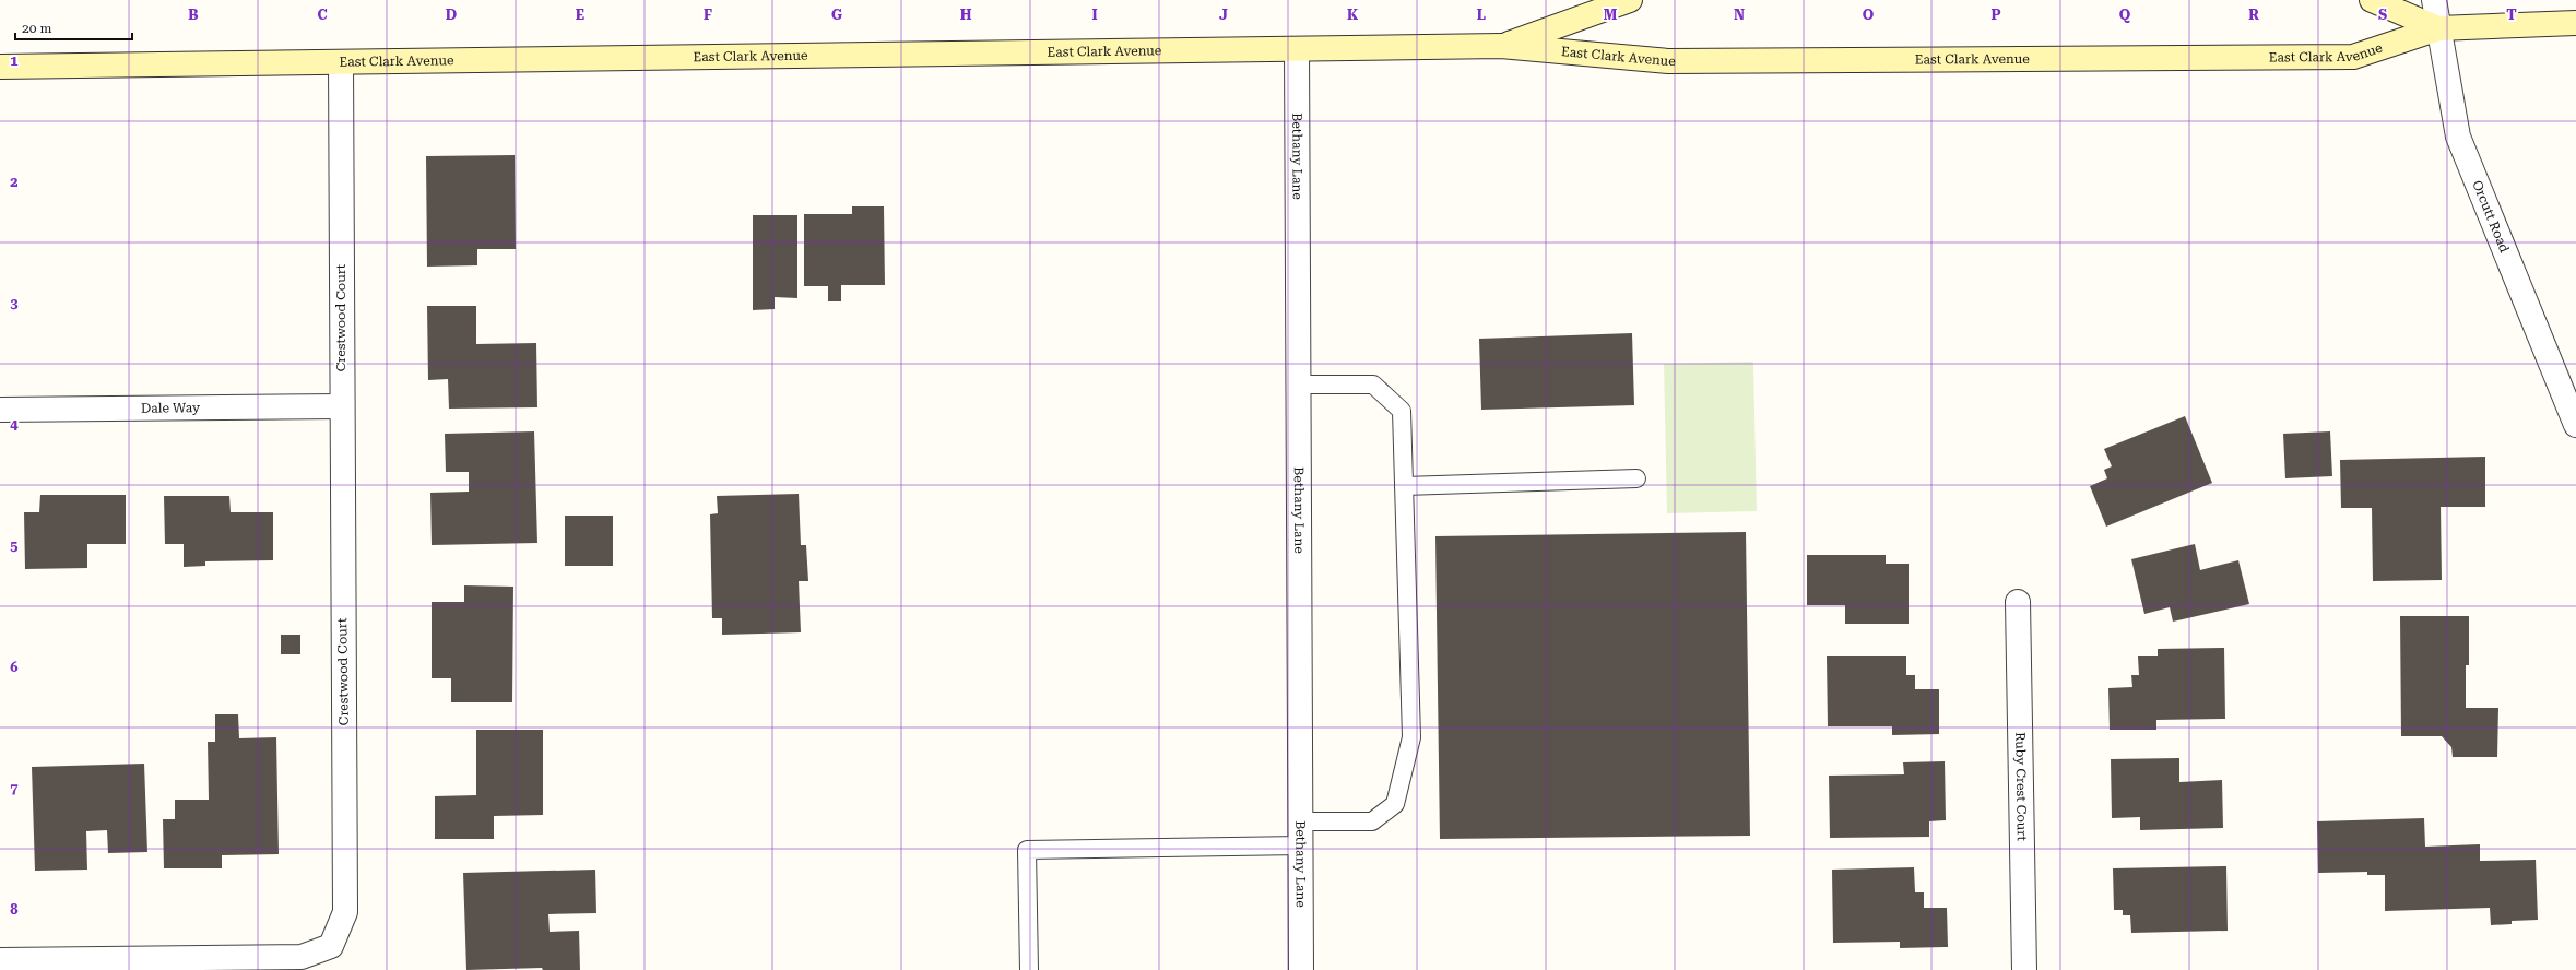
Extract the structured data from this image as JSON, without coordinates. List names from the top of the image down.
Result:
{
  "streets": {
    "main road": ["East Clark Avenue"],
    "street": [
      "Bethany Lane",
      "Orcutt Road",
      "Crestwood Court",
      "Dale Way",
      "Ruby Crest Court"
    ]
  },
  "crossings": [
    ["East Clark Avenue", "Bethany Lane"],
    ["East Clark Avenue", "Orcutt Road"],
    ["East Clark Avenue", "Crestwood Court"],
    ["Crestwood Court", "Dale Way"]
  ],
  "scale_bar": "20 m",
  "grid": {
    "columns": [
      "B",
      "C",
      "D",
      "E",
      "F",
      "G",
      "H",
      "I",
      "J",
      "K",
      "L",
      "M",
      "N",
      "O",
      "P",
      "Q",
      "R",
      "S",
      "T"
    ],
    "rows": [
      "1",
      "2",
      "3",
      "4",
      "5",
      "6",
      "7",
      "8"
    ]
  }
}
